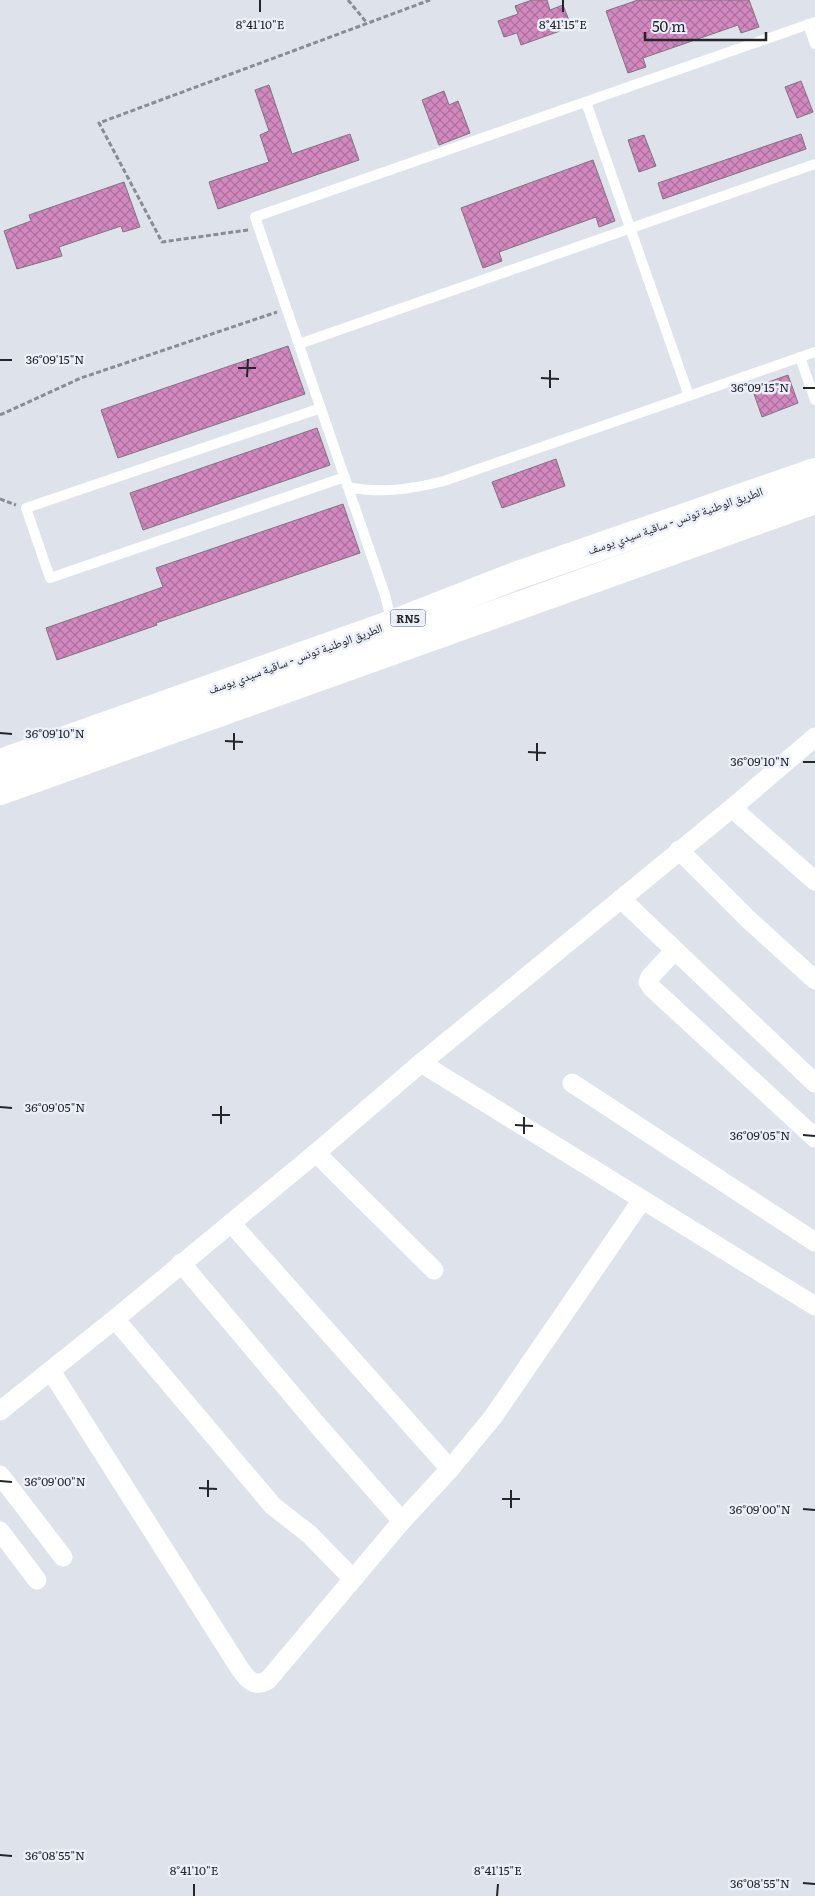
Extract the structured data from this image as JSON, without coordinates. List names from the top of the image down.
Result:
{
  "streets": {
    "main road": ["الطريق الوطنية تونس - ساقية سيدي يوسف", "RN5"]
  },
  "scale_bar": "50 m",
  "coordinates": [
    "8°41'10\"E",
    "8°41'15\"E",
    "36°09'15\"N",
    "36°09'10\"N",
    "36°09'05\"N",
    "36°09'00\"N",
    "36°08'55\"N"
  ]
}
